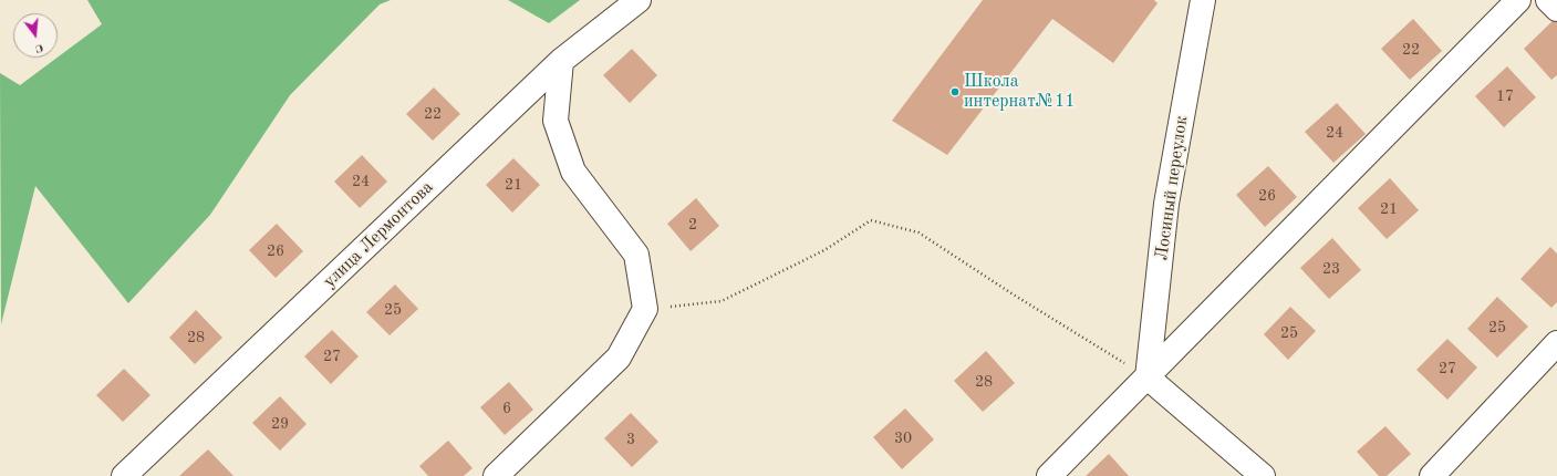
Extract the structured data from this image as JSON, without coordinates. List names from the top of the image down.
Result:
{
  "streets": {
    "street": ["Лосиный переулок", "улица Лермонтова"]
  },
  "places": ["Школа интернат№11"],
  "house_numbers": [
    "22",
    "17",
    "22",
    "24",
    "24",
    "21",
    "26",
    "21",
    "2",
    "26",
    "23",
    "25",
    "25",
    "25",
    "28",
    "27",
    "27",
    "28",
    "6",
    "29",
    "30",
    "3"
  ],
  "north": "bottom"
}
